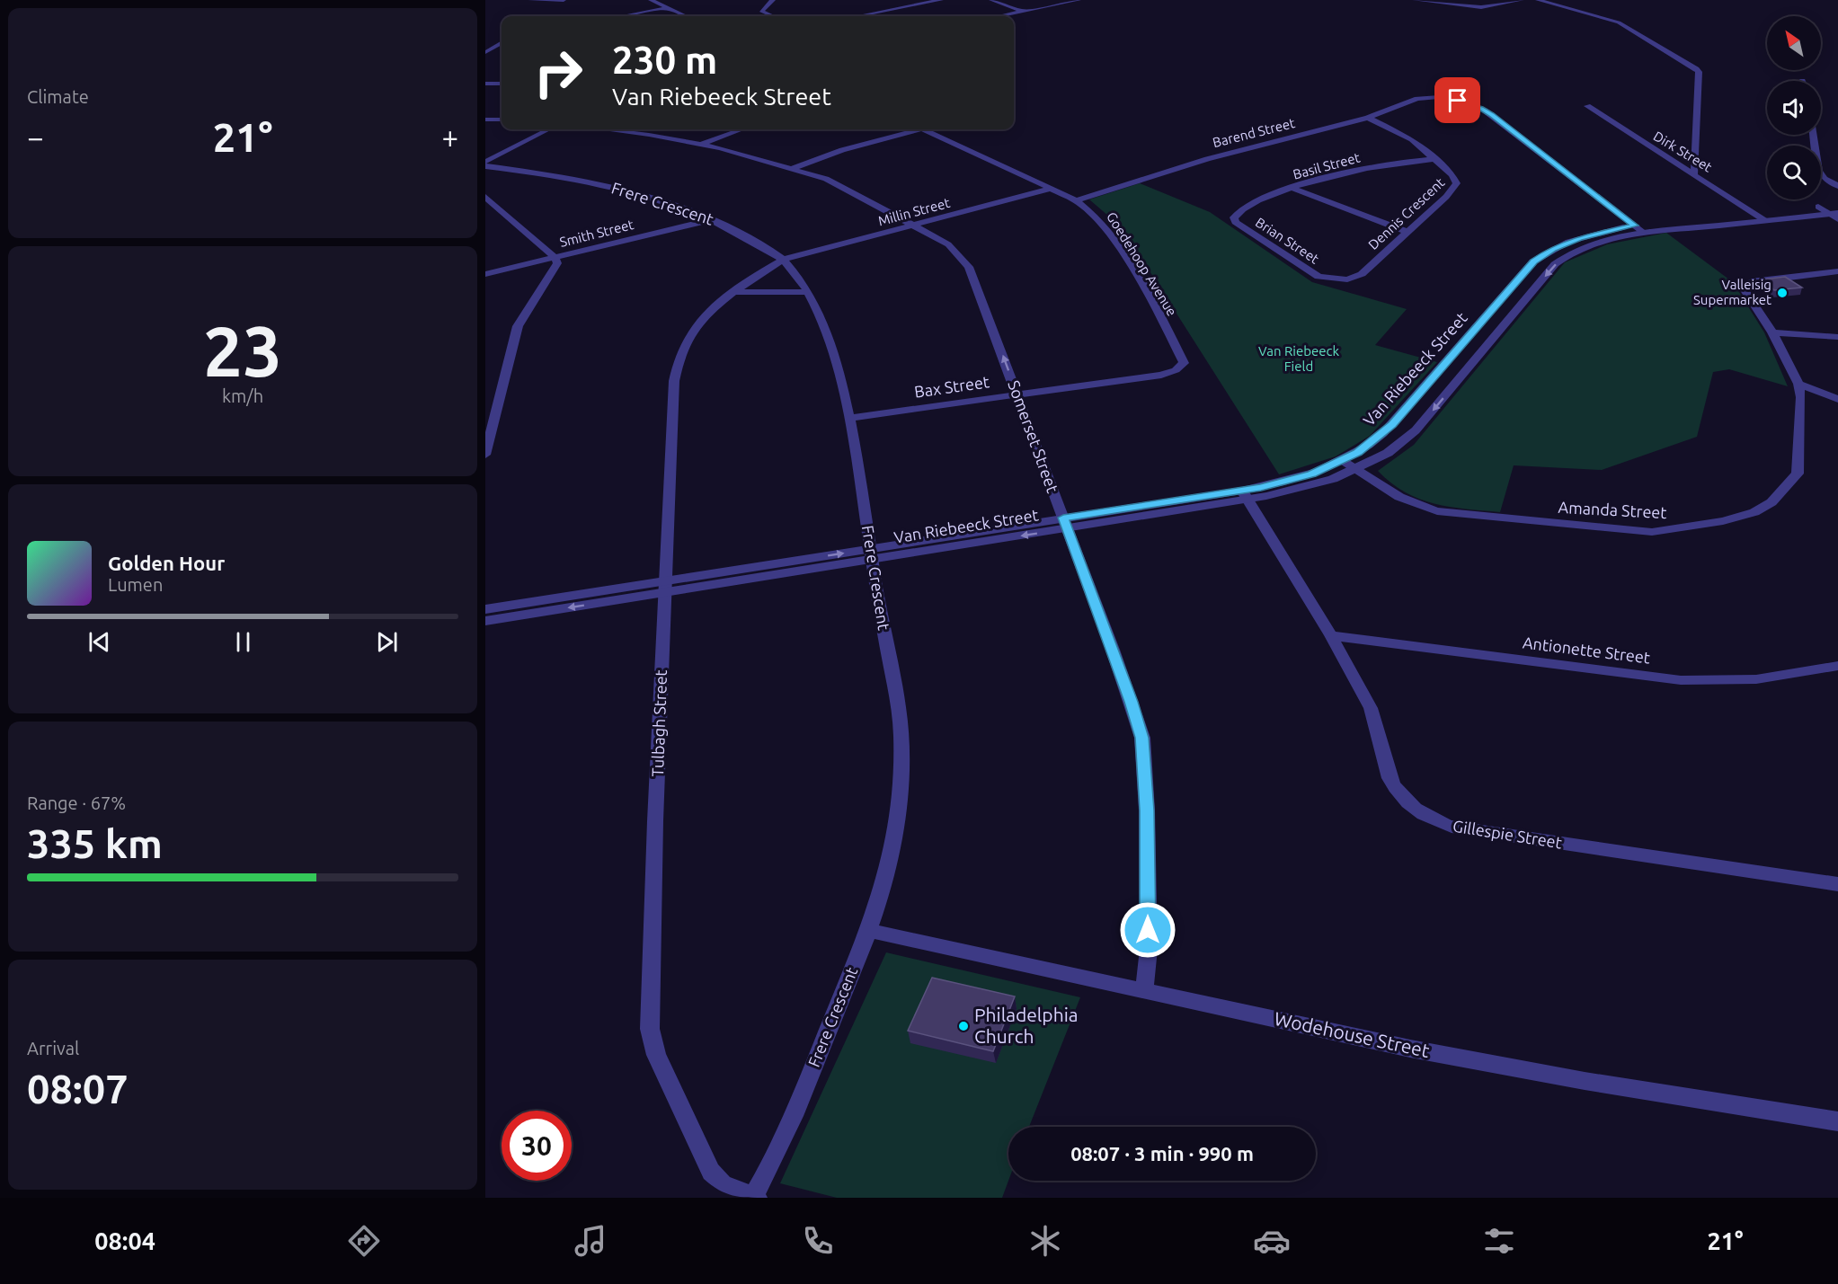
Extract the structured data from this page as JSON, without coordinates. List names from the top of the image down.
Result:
{
  "streets": {
    "street": [
      "Barend Street",
      "Dirk Street",
      "Basil Street",
      "Frere Crescent",
      "Millin Street",
      "Dennis Crescent",
      "Smith Street",
      "Brian Street",
      "Goedehoop Avenue",
      "Van Riebeeck Street",
      "Bax Street",
      "Somerset Street",
      "Amanda Street",
      "Antionette Street",
      "Tulbagh Street",
      "Gillespie Street",
      "Wodehouse Street"
    ]
  },
  "crossings": [
    ["Barend Street", "Dennis Crescent"],
    ["Barend Street", "Goedehoop Avenue"],
    ["Barend Street", "Van Riebeeck Street"],
    ["Dirk Street", "Van Riebeeck Street"],
    ["Basil Street", "Dennis Crescent"],
    ["Basil Street", "Brian Street"],
    ["Frere Crescent", "Millin Street"],
    ["Frere Crescent", "Smith Street"],
    ["Frere Crescent", "Van Riebeeck Street"],
    ["Frere Crescent", "Bax Street"],
    ["Frere Crescent", "Tulbagh Street"],
    ["Frere Crescent", "Wodehouse Street"],
    ["Millin Street", "Goedehoop Avenue"],
    ["Millin Street", "Somerset Street"],
    ["Millin Street", "Tulbagh Street"],
    ["Dennis Crescent", "Brian Street"],
    ["Goedehoop Avenue", "Bax Street"],
    ["Van Riebeeck Street", "Somerset Street"],
    ["Van Riebeeck Street", "Amanda Street"],
    ["Van Riebeeck Street", "Tulbagh Street"],
    ["Van Riebeeck Street", "Gillespie Street"],
    ["Bax Street", "Somerset Street"],
    ["Somerset Street", "Wodehouse Street"],
    ["Antionette Street", "Gillespie Street"]
  ],
  "parks": ["Van Riebeeck Field"],
  "places": ["Valleisig Supermarket", "Philadelphia Church"],
  "north": "top left",
  "page": {
    "tile": [
      "Climate",
      ["23", "km/h"],
      ["Range · 67%", "335 km"],
      ["Arrival", "08:07"]
    ],
    "turn": ["230 m", "Van Riebeeck Street"],
    "heat": ["−", "21°", "+"],
    "song": ["Golden Hour", "Lumen"],
    "limit": "30",
    "trip": "08:07 · 3 min · 990 m",
    "tabs": ["08:04", "21°"]
  }
}
